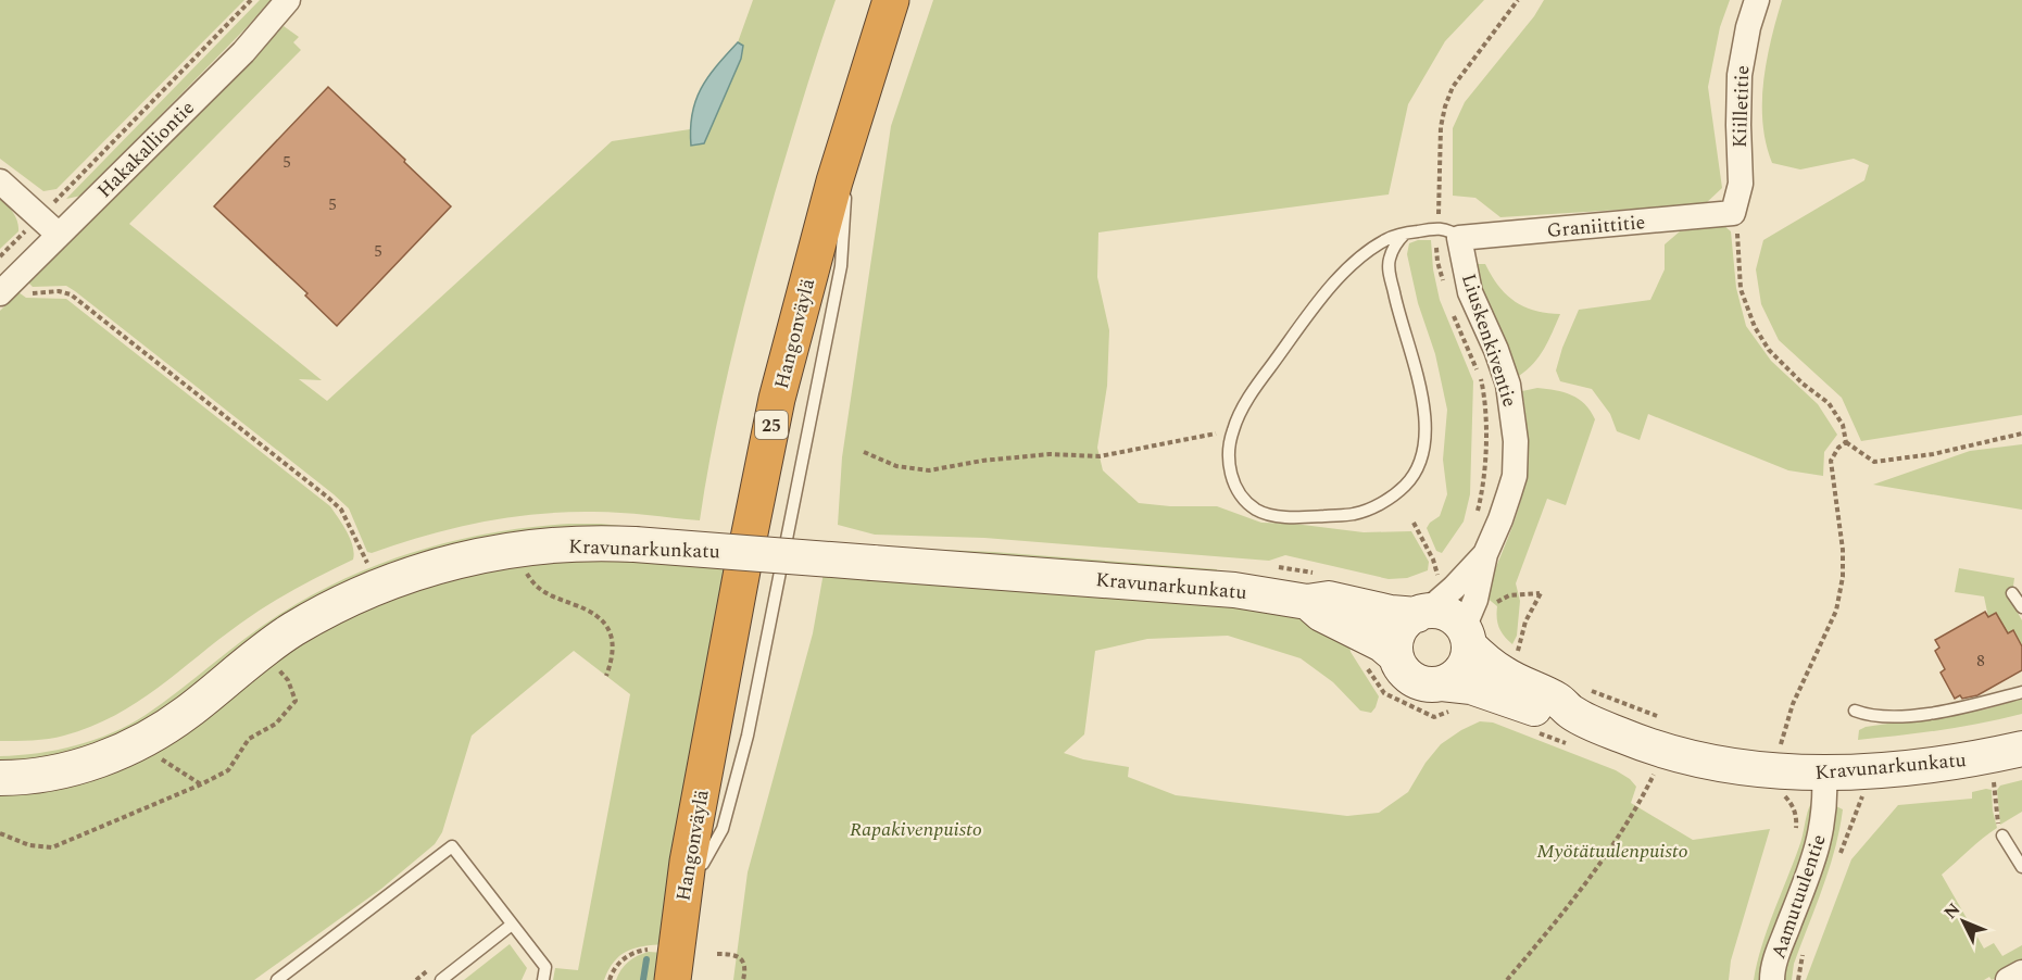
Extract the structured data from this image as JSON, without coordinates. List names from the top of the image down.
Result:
{
  "streets": {
    "highway": ["Hangonväylä", "25"],
    "street": [
      "Kiilletitie",
      "Hakakalliontie",
      "Graniittitie",
      "Liuskenkiventie",
      "Kravunarkunkatu",
      "Aamutuulentie"
    ]
  },
  "crossings": [
    ["Kiilletitie", "Graniittitie"],
    ["Graniittitie", "Liuskenkiventie"],
    ["Liuskenkiventie", "Kravunarkunkatu"],
    ["Kravunarkunkatu", "Aamutuulentie"]
  ],
  "parks": ["Rapakivenpuisto", "Myötätuulenpuisto"],
  "house_numbers": [
    "5",
    "5",
    "5",
    "8"
  ],
  "north": "top left"
}
